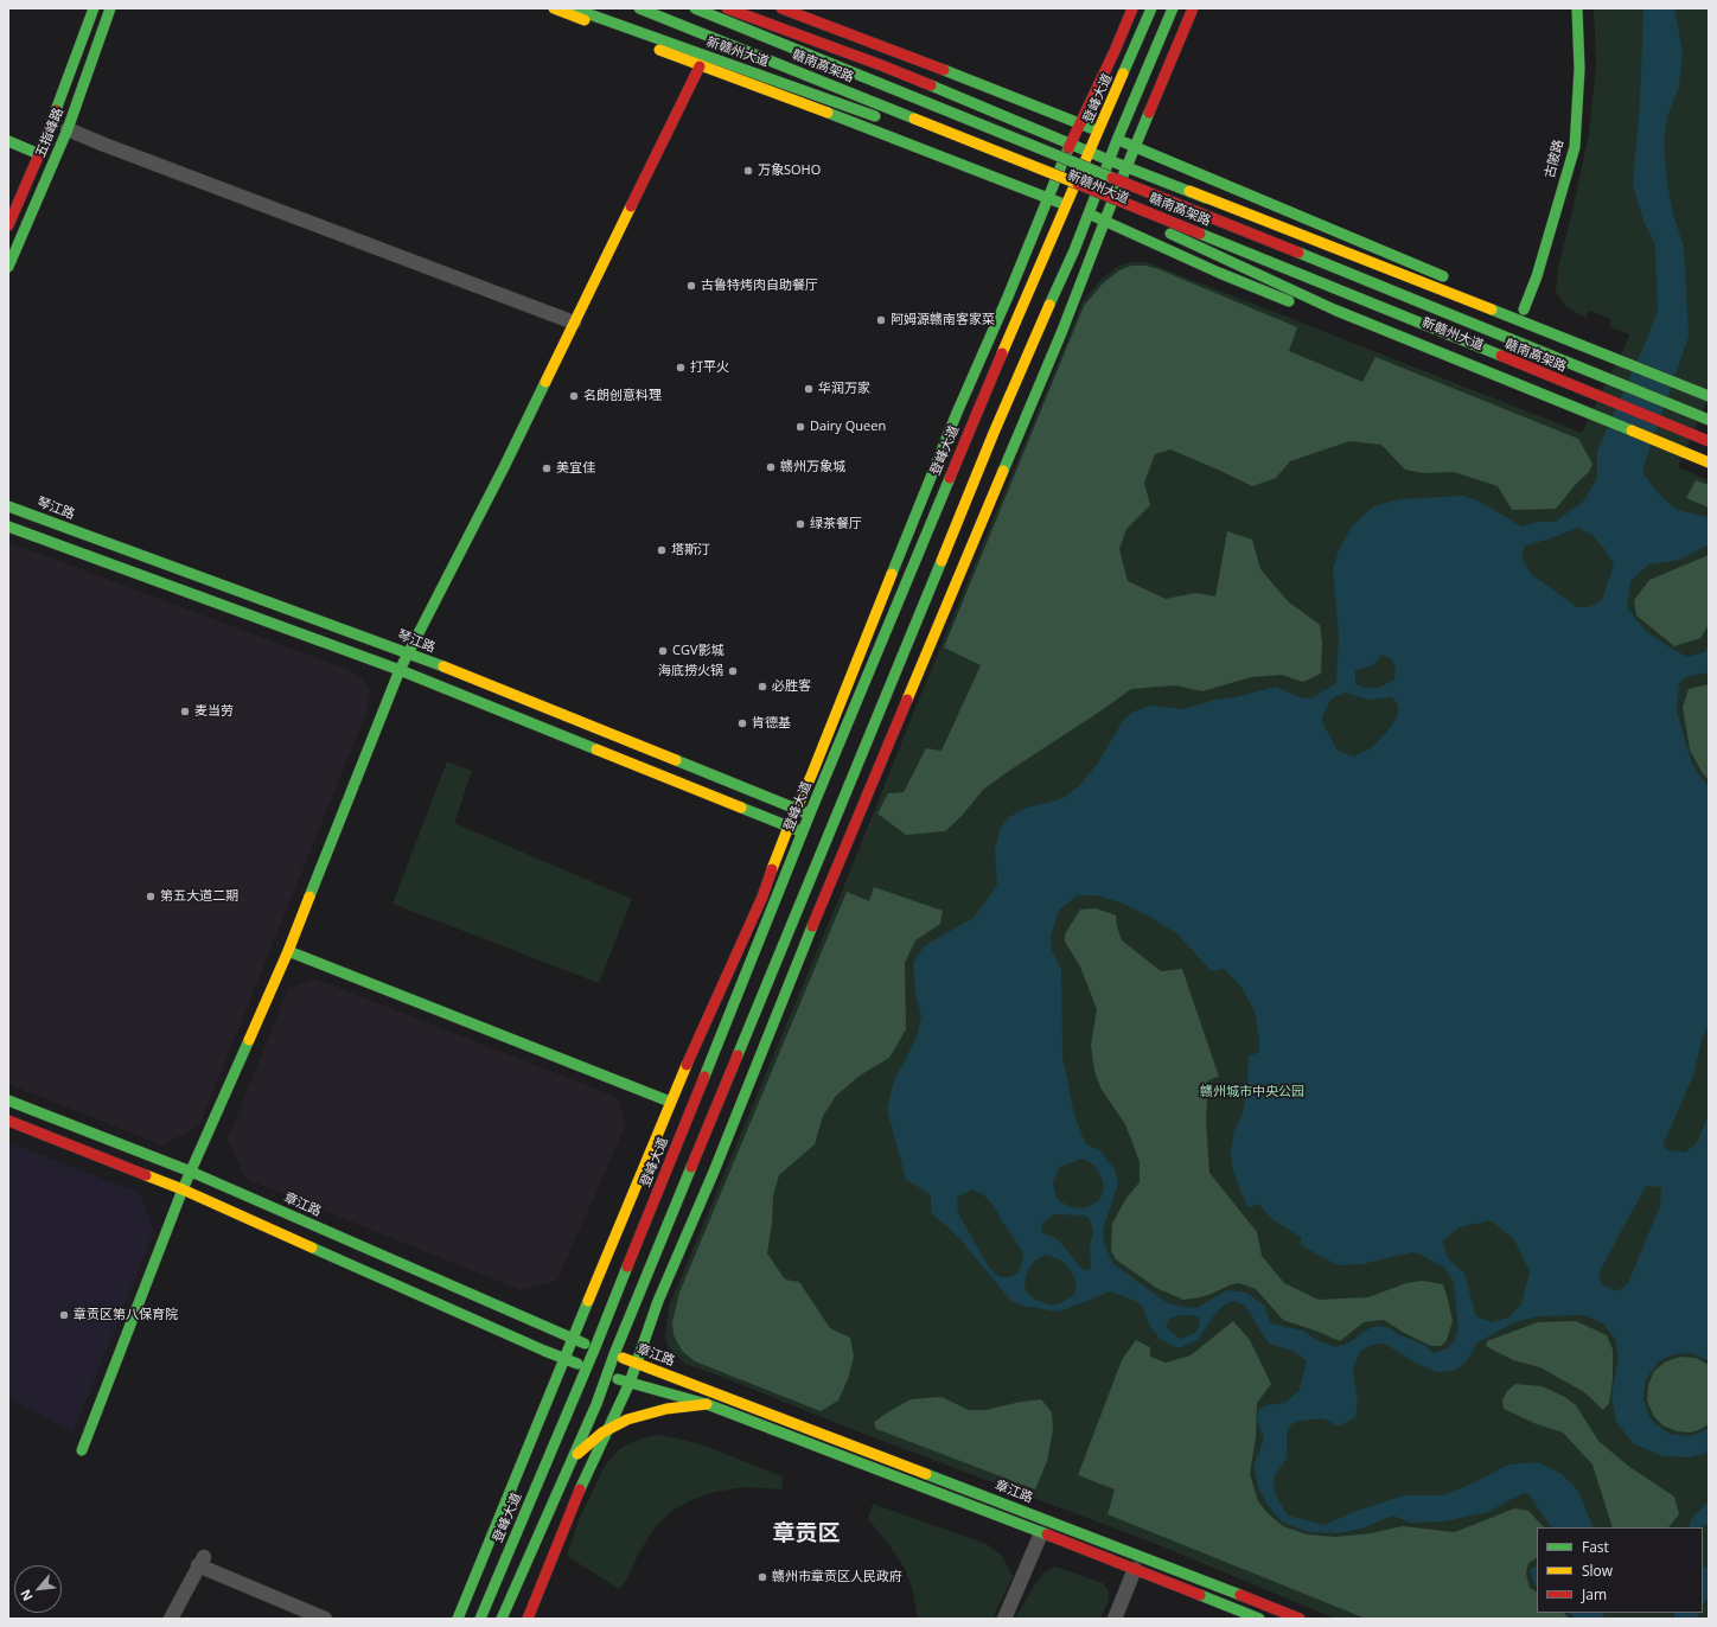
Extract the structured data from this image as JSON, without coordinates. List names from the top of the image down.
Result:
{
  "streets": {
    "main road": [
      "新赣州大道",
      "赣南高架路",
      "登峰大道",
      "五指峰路",
      "古陂路",
      "琴江路",
      "章江路"
    ]
  },
  "crossings": [
    ["新赣州大道", "登峰大道"],
    ["登峰大道", "琴江路"],
    ["登峰大道", "章江路"]
  ],
  "districts": ["章贡区"],
  "parks": ["赣州城市中央公园"],
  "places": [
    "万象SOHO",
    "古鲁特烤肉自助餐厅",
    "阿姆源赣南客家菜",
    "打平火",
    "华润万家",
    "名朗创意料理",
    "Dairy Queen",
    "赣州万象城",
    "美宜佳",
    "绿茶餐厅",
    "塔斯汀",
    "CGV影城",
    "海底捞火锅",
    "必胜客",
    "麦当劳",
    "肯德基",
    "第五大道二期",
    "章贡区第八保育院",
    "赣州市章贡区人民政府"
  ],
  "legend": ["Fast", "Slow", "Jam"],
  "north": "bottom left"
}
